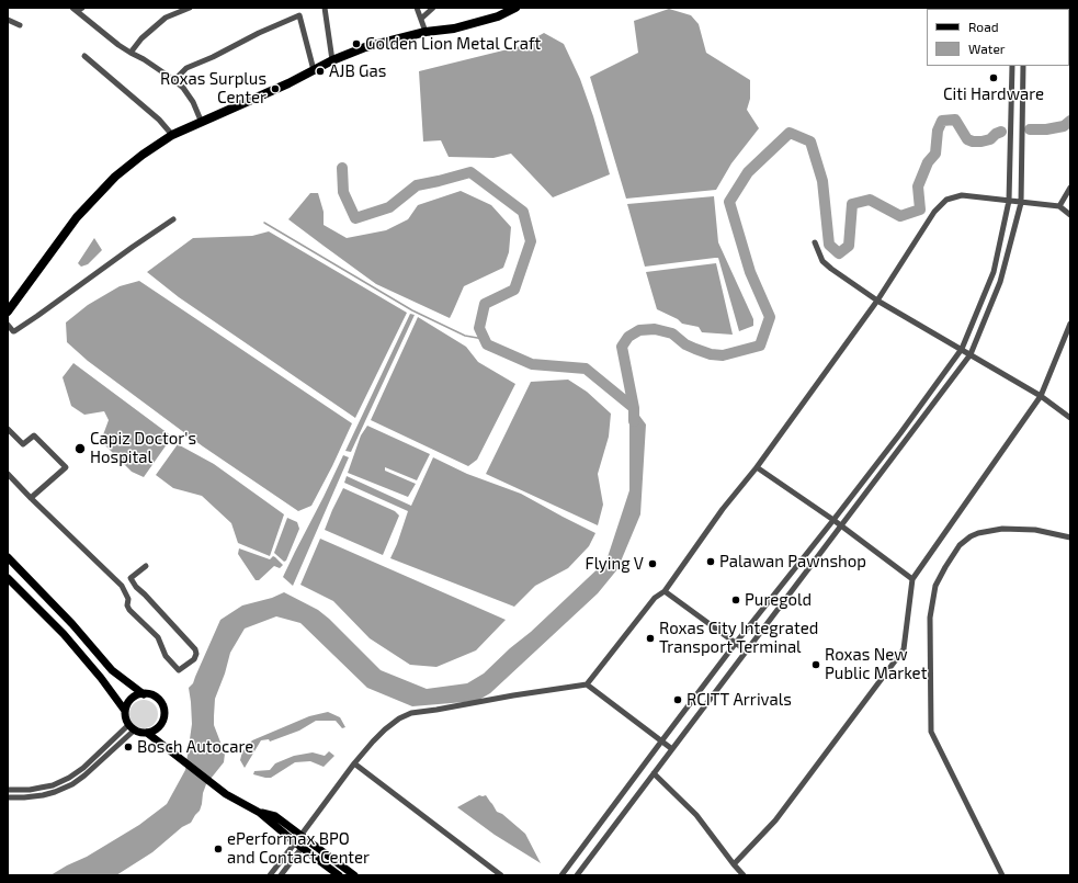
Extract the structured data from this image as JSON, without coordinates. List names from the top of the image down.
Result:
{
  "places": [
    "Golden Lion Metal Craft",
    "AJB Gas",
    "Citi Hardware",
    "Roxas Surplus Center",
    "Capiz Doctor's Hospital",
    "Palawan Pawnshop",
    "Flying V",
    "Puregold",
    "Roxas City Integrated Transport Terminal",
    "Roxas New Public Market",
    "RCITT Arrivals",
    "Bosch Autocare",
    "ePerformax BPO and Contact Center"
  ],
  "legend": ["Road", "Water"]
}
